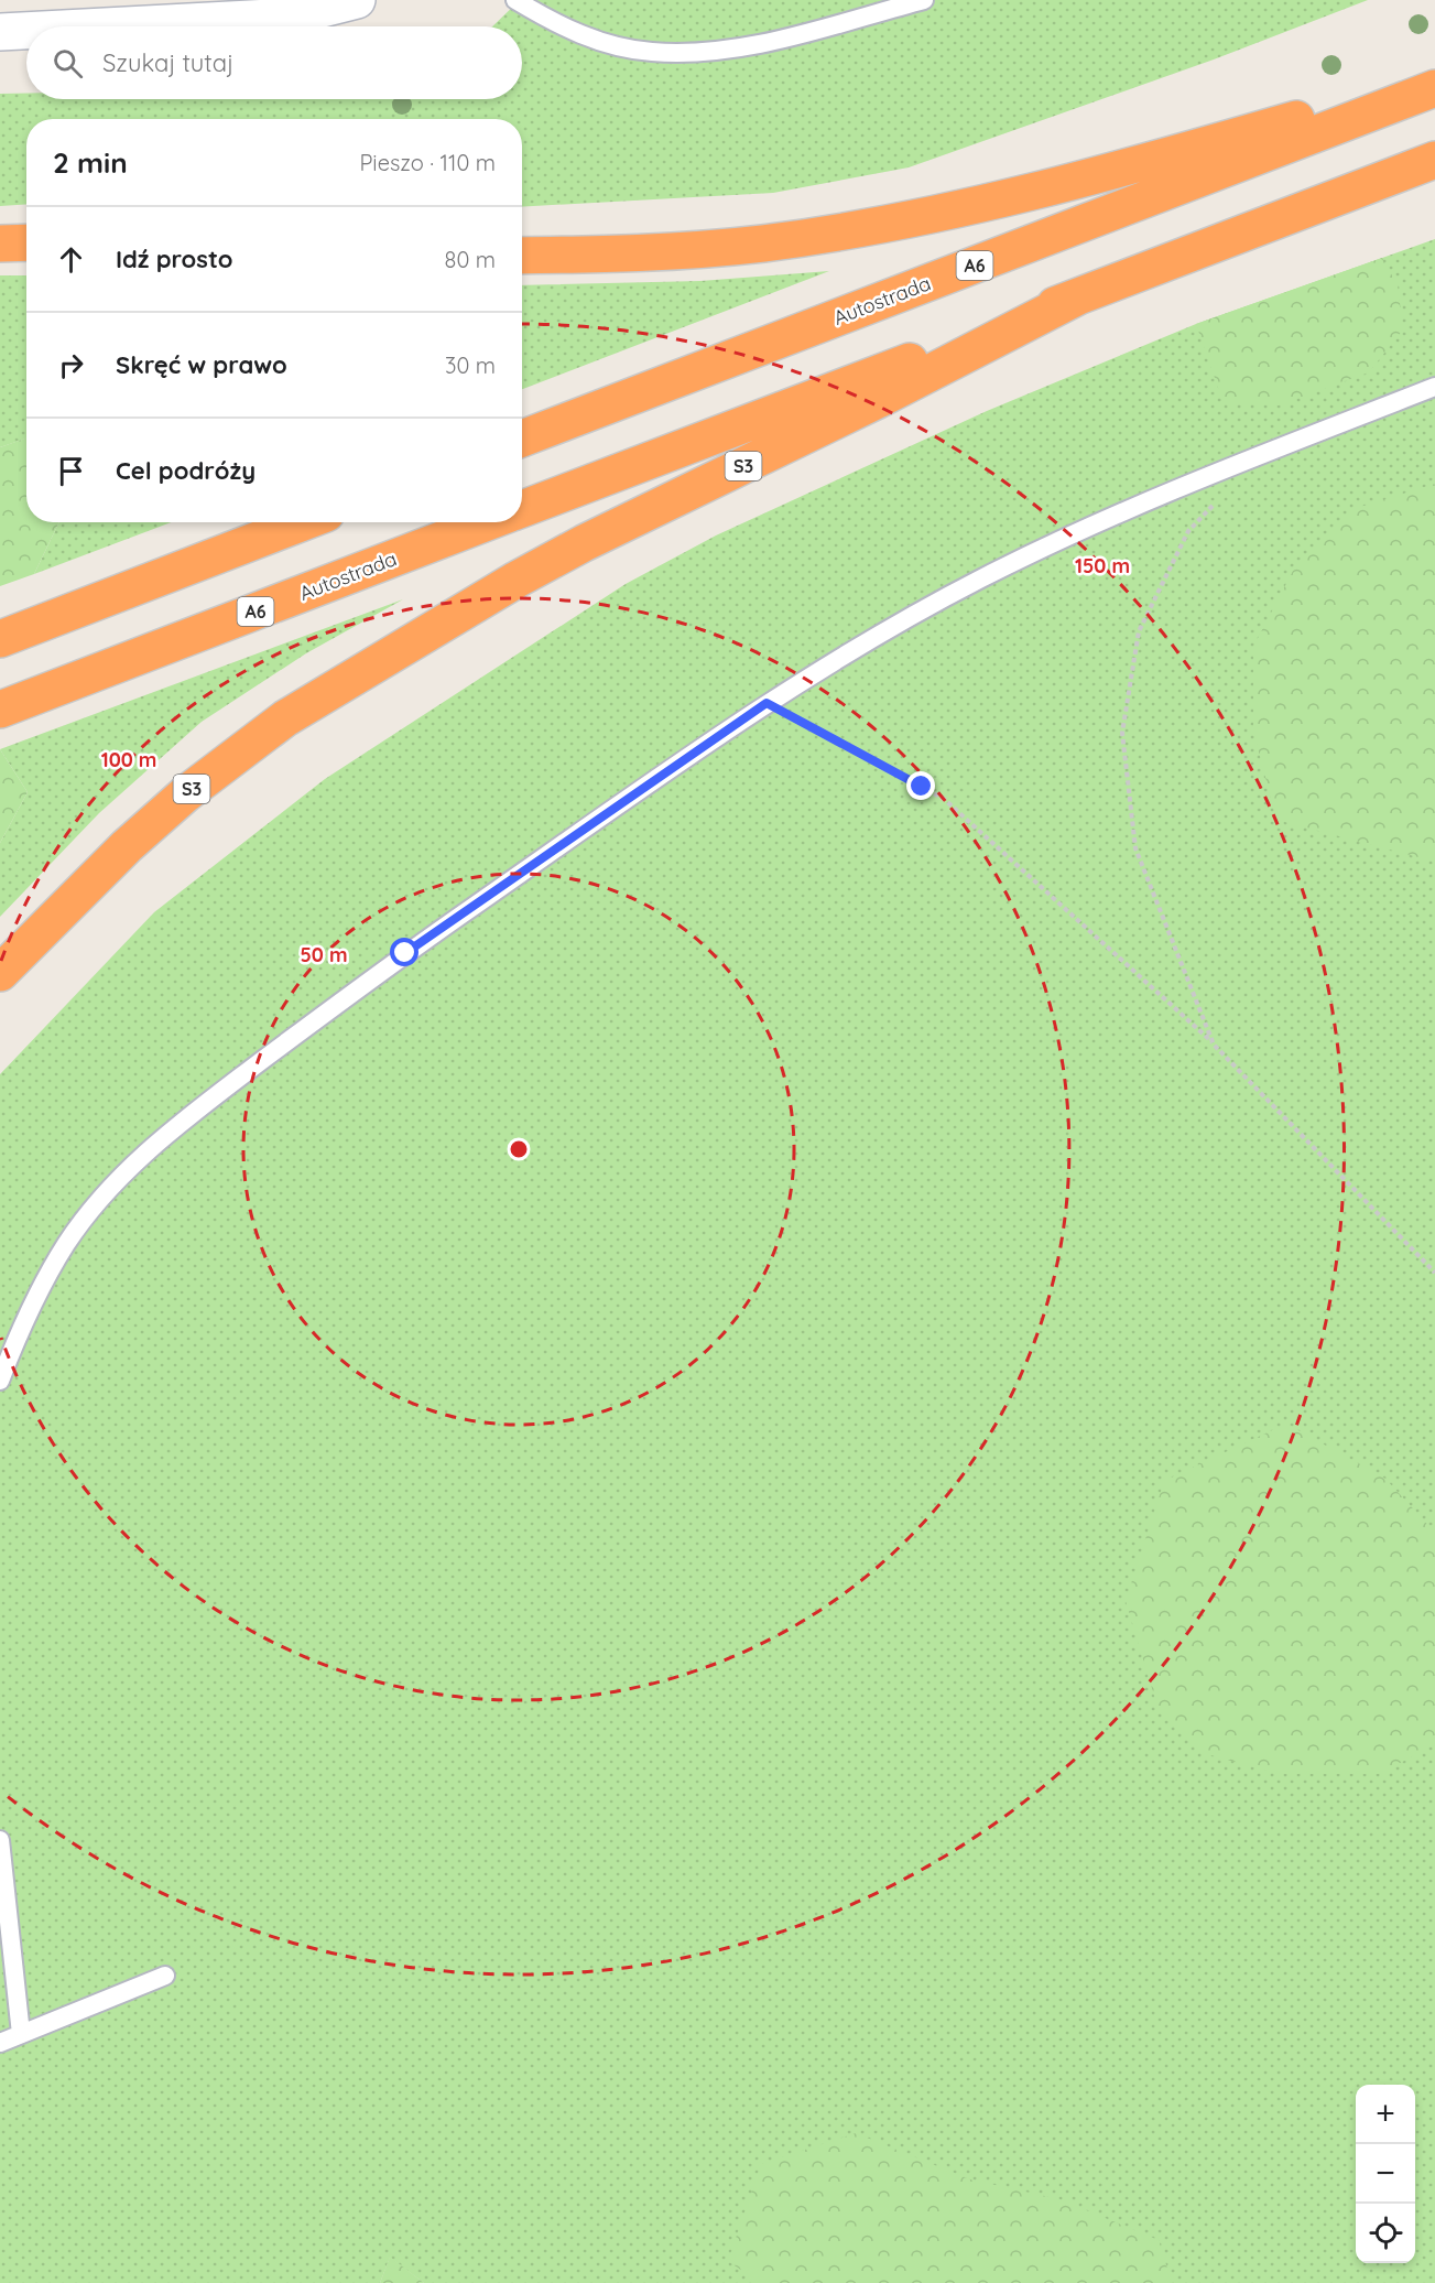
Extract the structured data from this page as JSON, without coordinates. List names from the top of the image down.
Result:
{
  "streets": {
    "highway": ["A6", "Autostrada", "S3"]
  },
  "crossings": [
    ["Autostrada", "S3"]
  ],
  "page": {
    "search": "Szukaj tutaj",
    "heading": ["2 min", "Pieszo · 110 m"],
    "list": [
      ["Idź prosto", "80 m"],
      ["Skręć w prawo", "30 m"],
      "Cel podróży"
    ],
    "map_buttons": ["+", "−"]
  },
  "rings": ["150 m", "100 m", "50 m"]
}
